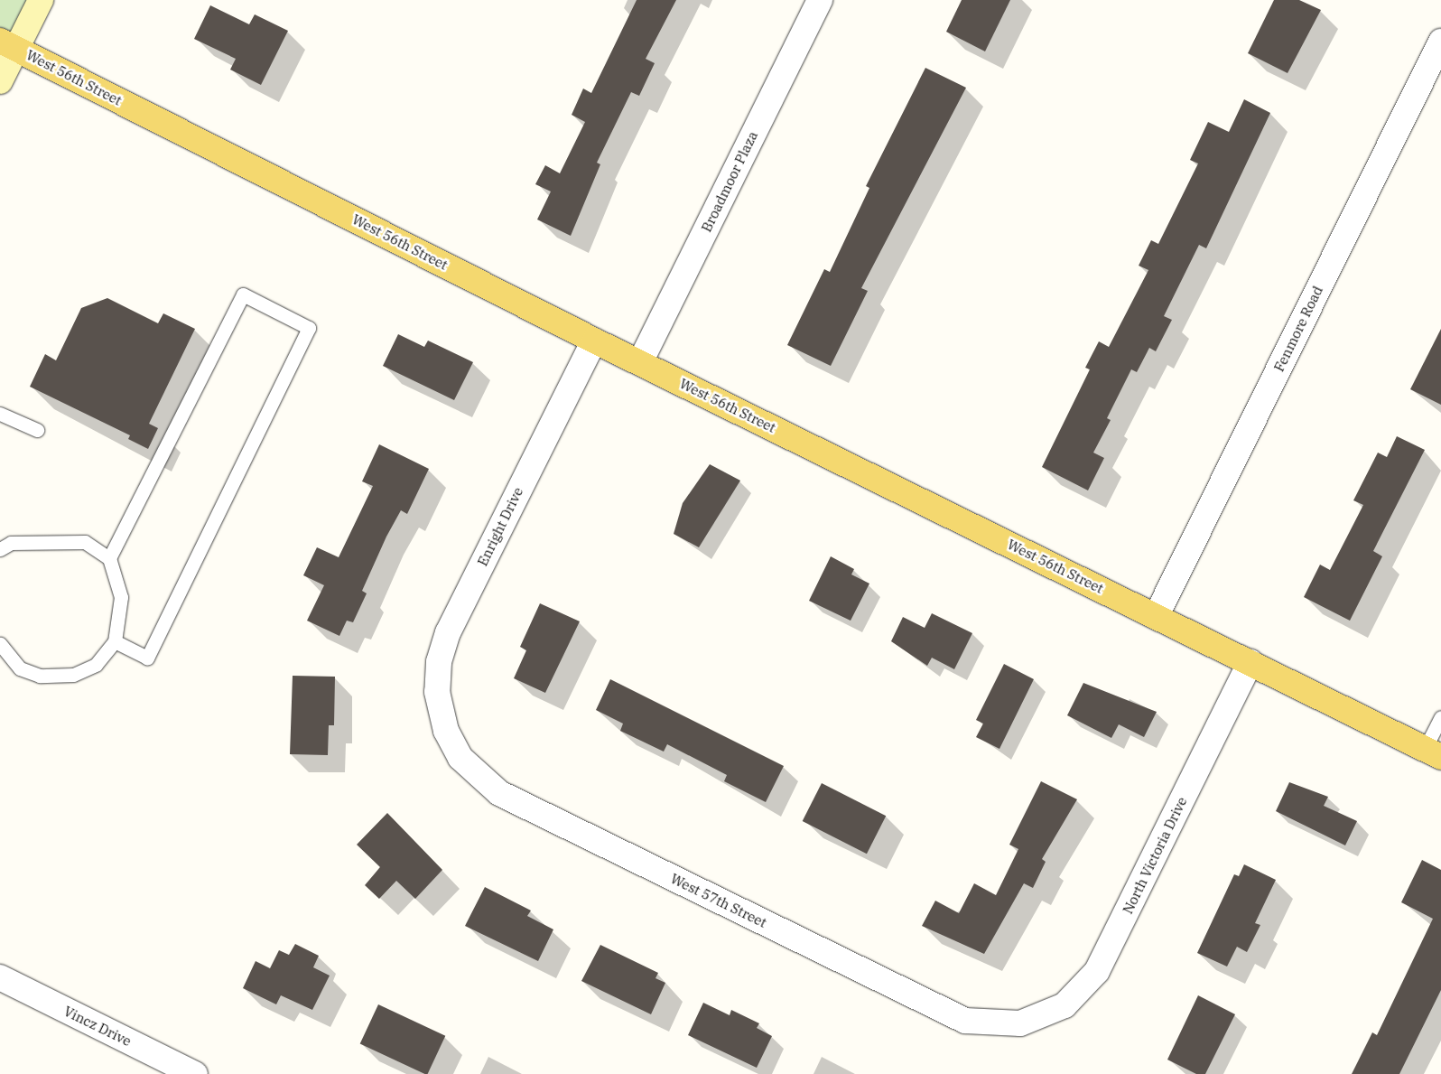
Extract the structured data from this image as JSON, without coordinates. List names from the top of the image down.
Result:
{
  "streets": {
    "main road": ["West 56th Street"],
    "street": [
      "Broadmoor Plaza",
      "Fenmore Road",
      "Enright Drive",
      "North Victoria Drive",
      "West 57th Street",
      "Vincz Drive"
    ]
  },
  "crossings": [
    ["West 56th Street", "Broadmoor Plaza"],
    ["West 56th Street", "Fenmore Road"],
    ["West 56th Street", "Enright Drive"],
    ["West 56th Street", "North Victoria Drive"],
    ["Enright Drive", "West 57th Street"],
    ["North Victoria Drive", "West 57th Street"]
  ]
}
